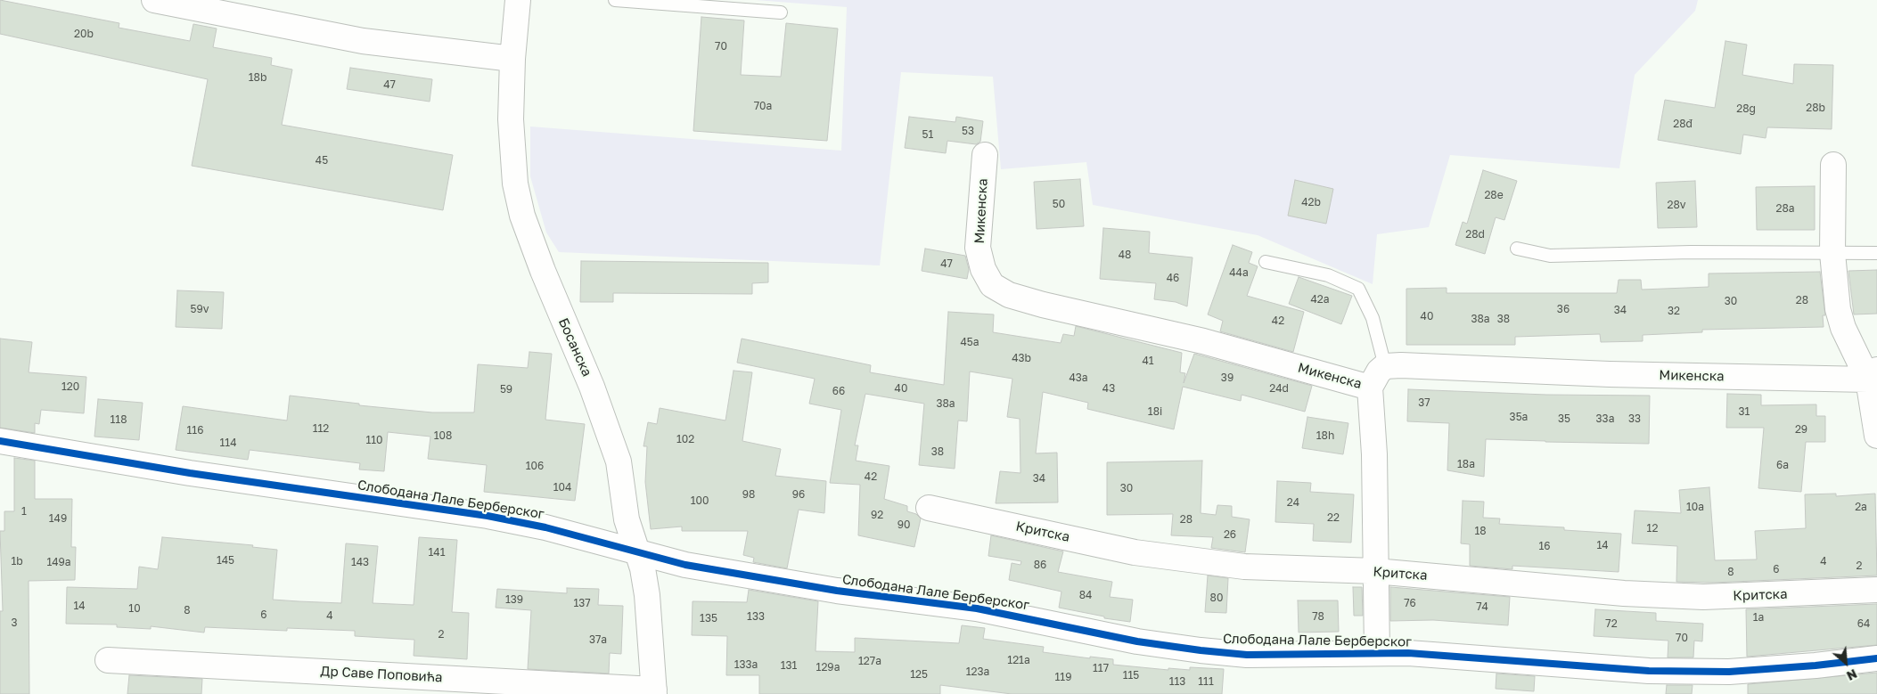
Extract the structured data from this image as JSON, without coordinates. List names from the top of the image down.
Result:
{
  "streets": {
    "street": [
      "Микенска",
      "Босанска",
      "Слободана Лале Берберског",
      "Критска",
      "Др Саве Поповића"
    ]
  },
  "crossings": [
    ["Босанска", "Слободана Лале Берберског"],
    ["Босанска", "Др Саве Поповића"]
  ],
  "house_numbers": [
    "20b",
    "70",
    "18b",
    "47",
    "70a",
    "28b",
    "28g",
    "28đ",
    "53",
    "51",
    "45",
    "28e",
    "42b",
    "50",
    "28v",
    "28a",
    "28d",
    "48",
    "47",
    "44a",
    "46",
    "42a",
    "28",
    "30",
    "59v",
    "36",
    "34",
    "32",
    "40",
    "38a",
    "38",
    "42",
    "45a",
    "43b",
    "41",
    "43a",
    "39",
    "120",
    "40",
    "43",
    "24d",
    "59",
    "66",
    "37",
    "38a",
    "18i",
    "31",
    "35a",
    "35",
    "33a",
    "33",
    "118",
    "112",
    "29",
    "116",
    "108",
    "18h",
    "102",
    "110",
    "114",
    "38",
    "18a",
    "6a",
    "106",
    "42",
    "34",
    "104",
    "30",
    "98",
    "96",
    "100",
    "24",
    "10a",
    "2a",
    "1",
    "92",
    "22",
    "149",
    "28",
    "90",
    "12",
    "18",
    "26",
    "14",
    "16",
    "141",
    "145",
    "1b",
    "4",
    "149a",
    "143",
    "86",
    "2",
    "6",
    "8",
    "84",
    "80",
    "139",
    "137",
    "76",
    "14",
    "74",
    "10",
    "8",
    "6",
    "4",
    "133",
    "78",
    "1a",
    "135",
    "3",
    "72",
    "64",
    "2",
    "70",
    "37a",
    "121a",
    "127a",
    "133a",
    "131",
    "129a",
    "117",
    "123a",
    "125",
    "115",
    "119",
    "113",
    "111"
  ],
  "north": "bottom right"
}
